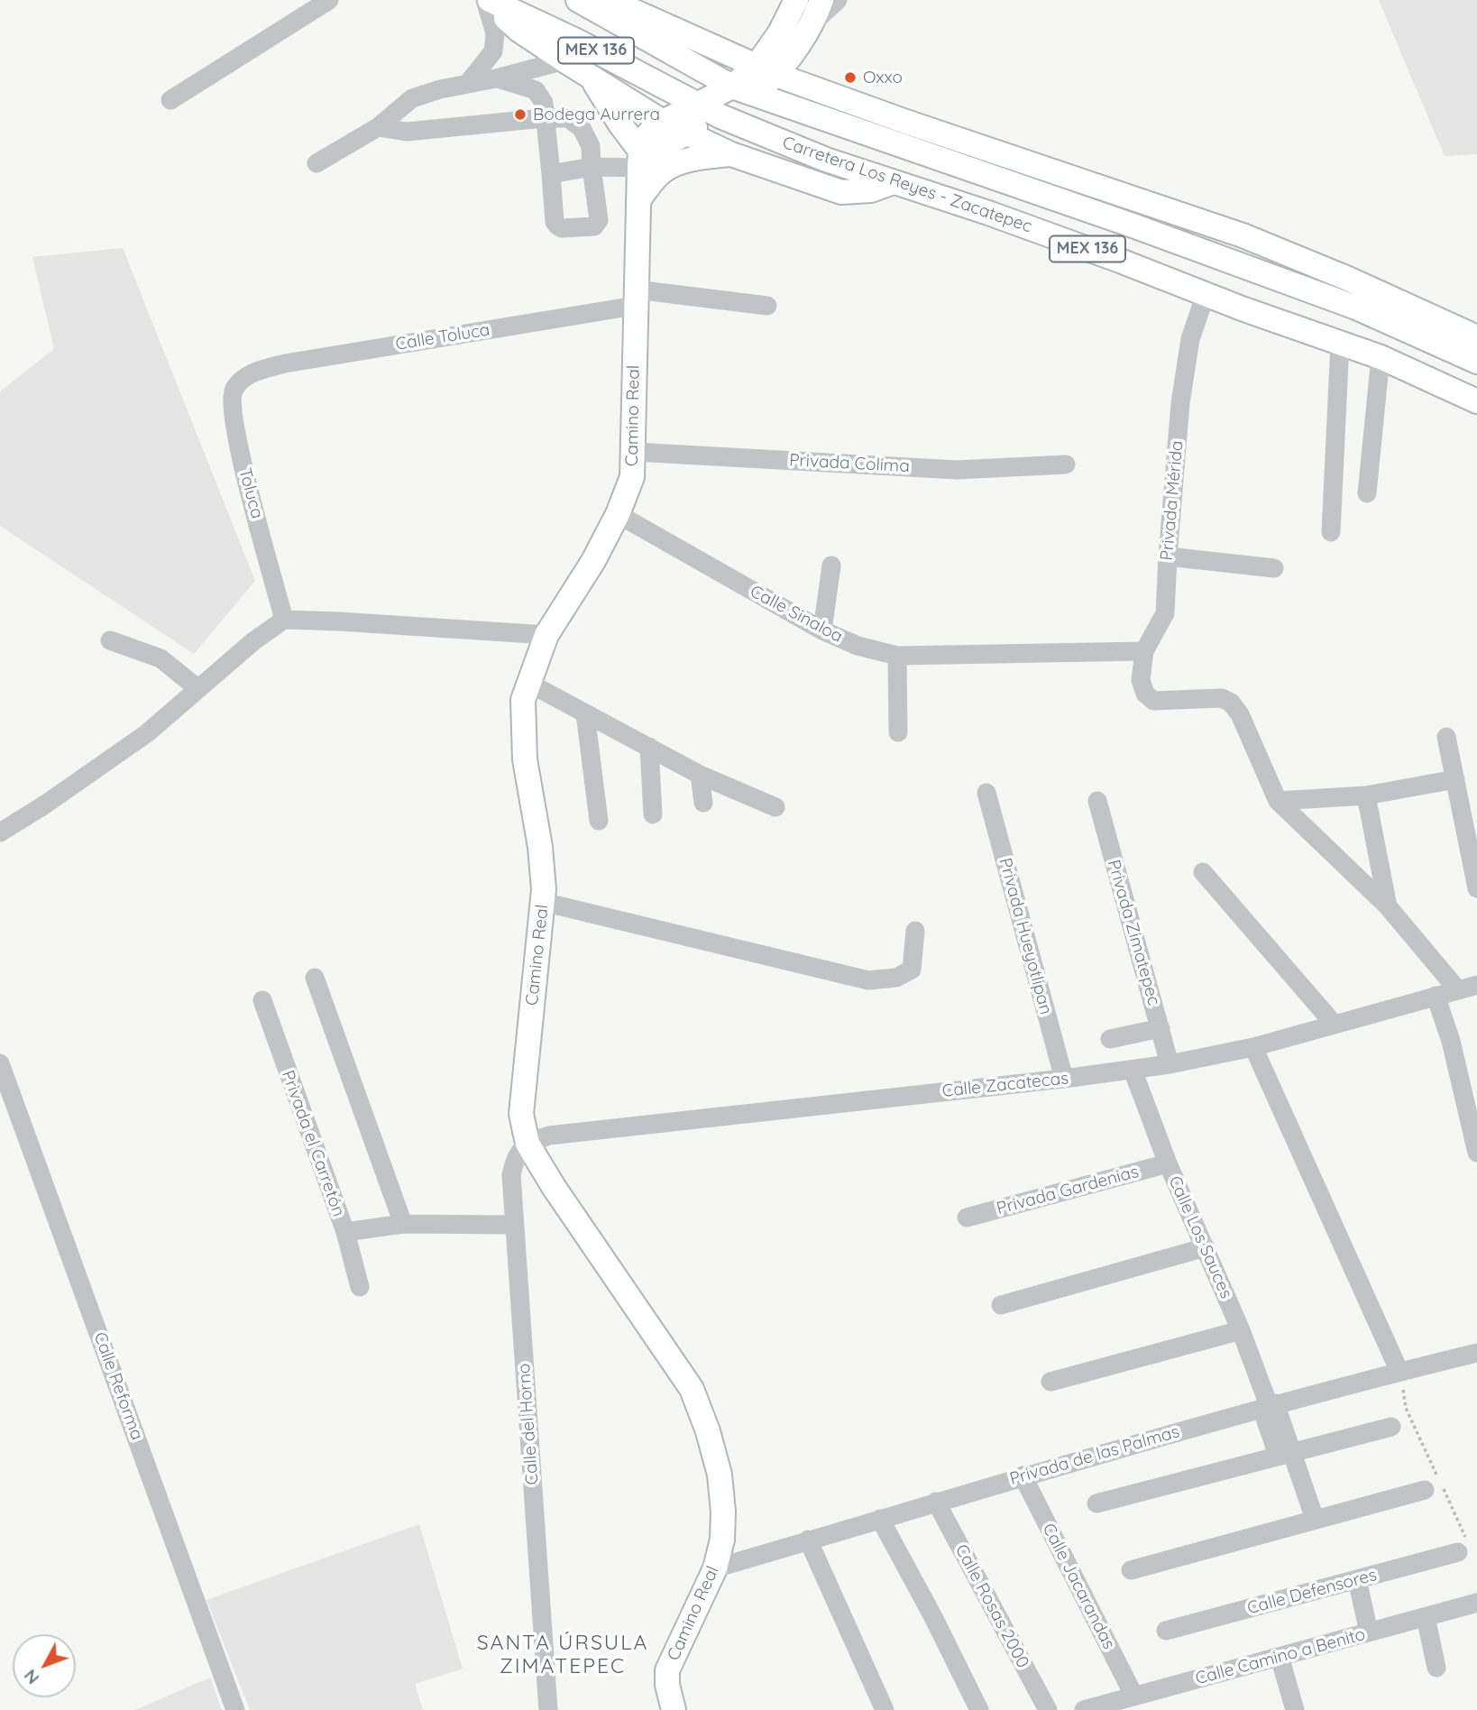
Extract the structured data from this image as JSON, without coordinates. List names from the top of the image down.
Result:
{
  "streets": {
    "main road": ["MEX 136", "Carretera Los Reyes - Zacatepec", "Camino Real"],
    "street": [
      "Calle Toluca",
      "Privada Colima",
      "Toluca",
      "Privada Mérida",
      "Calle Sinaloa",
      "Privada Zimatepec",
      "Privada Hueyotlipan",
      "Calle Zacatecas",
      "Privada el Carretón",
      "Privada Gardenias",
      "Calle Los Sauces",
      "Calle Reforma",
      "Calle del Horno",
      "Privada de las Palmas",
      "Calle Jacarandas",
      "Calle Defensores",
      "Calle Rosas 2000",
      "Calle Camino a Benito"
    ]
  },
  "crossings": [
    ["Carretera Los Reyes - Zacatepec", "Privada Mérida"],
    ["Calle Toluca", "Camino Real"],
    ["Calle Toluca", "Toluca"],
    ["Camino Real", "Privada Colima"],
    ["Camino Real", "Calle Sinaloa"],
    ["Camino Real", "Calle Zacatecas"],
    ["Camino Real", "Calle del Horno"],
    ["Camino Real", "Privada de las Palmas"],
    ["Privada Mérida", "Calle Sinaloa"],
    ["Privada Zimatepec", "Calle Zacatecas"],
    ["Privada Hueyotlipan", "Calle Zacatecas"],
    ["Calle Zacatecas", "Calle Los Sauces"],
    ["Calle Zacatecas", "Calle del Horno"],
    ["Privada Gardenias", "Calle Los Sauces"],
    ["Calle Los Sauces", "Privada de las Palmas"],
    ["Privada de las Palmas", "Calle Jacarandas"],
    ["Privada de las Palmas", "Calle Rosas 2000"],
    ["Calle Jacarandas", "Calle Camino a Benito"]
  ],
  "districts": ["SANTA ÚRSULA ZIMATEPEC"],
  "places": ["Oxxo", "Bodega Aurrera"],
  "north": "bottom left"
}
